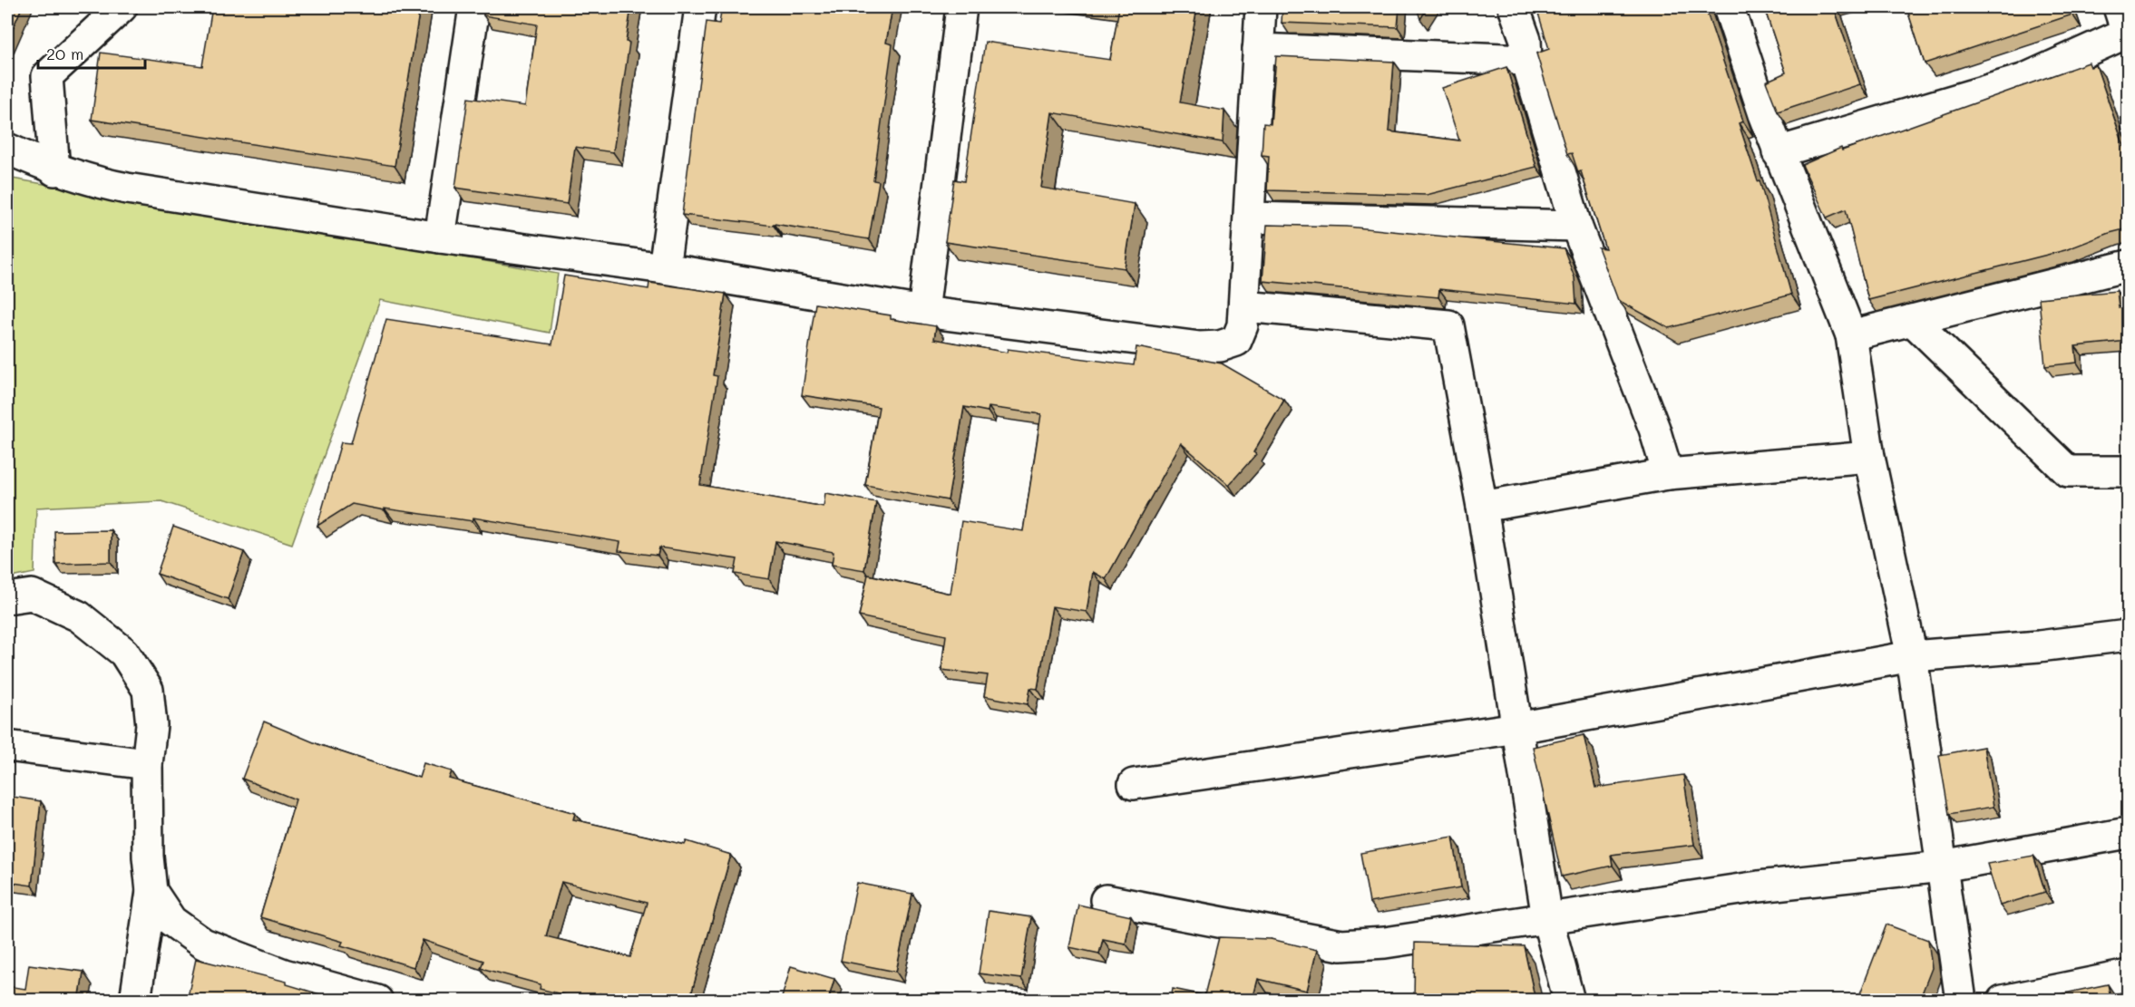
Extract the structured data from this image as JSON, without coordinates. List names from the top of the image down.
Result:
{
  "scale_bar": "20 m"
}
